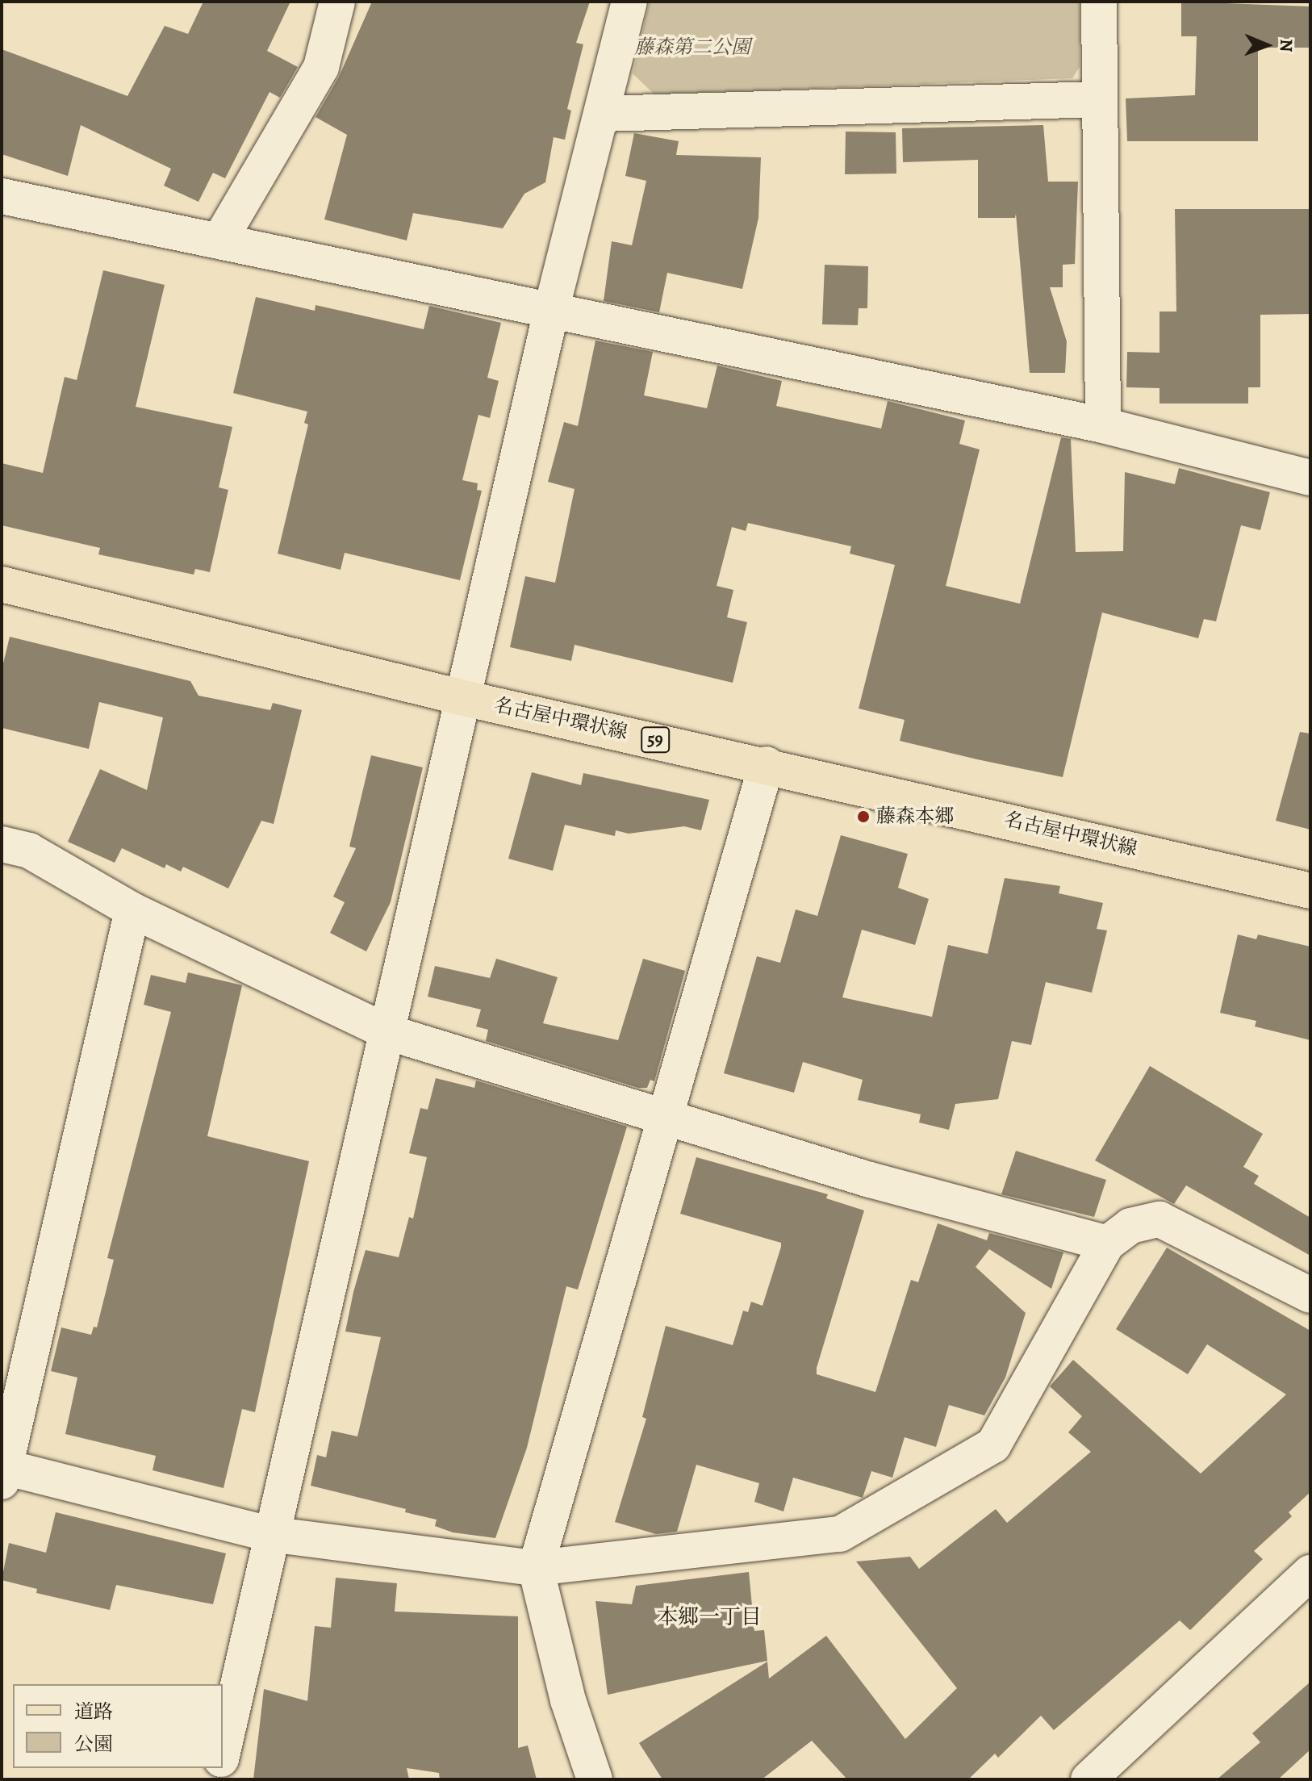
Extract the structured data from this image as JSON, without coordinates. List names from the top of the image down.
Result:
{
  "streets": {
    "main road": ["名古屋中環状線", "59"]
  },
  "districts": ["本郷一丁目"],
  "parks": ["藤森第二公園"],
  "places": ["藤森本郷"],
  "legend": ["道路", "公園"],
  "north": "right"
}
